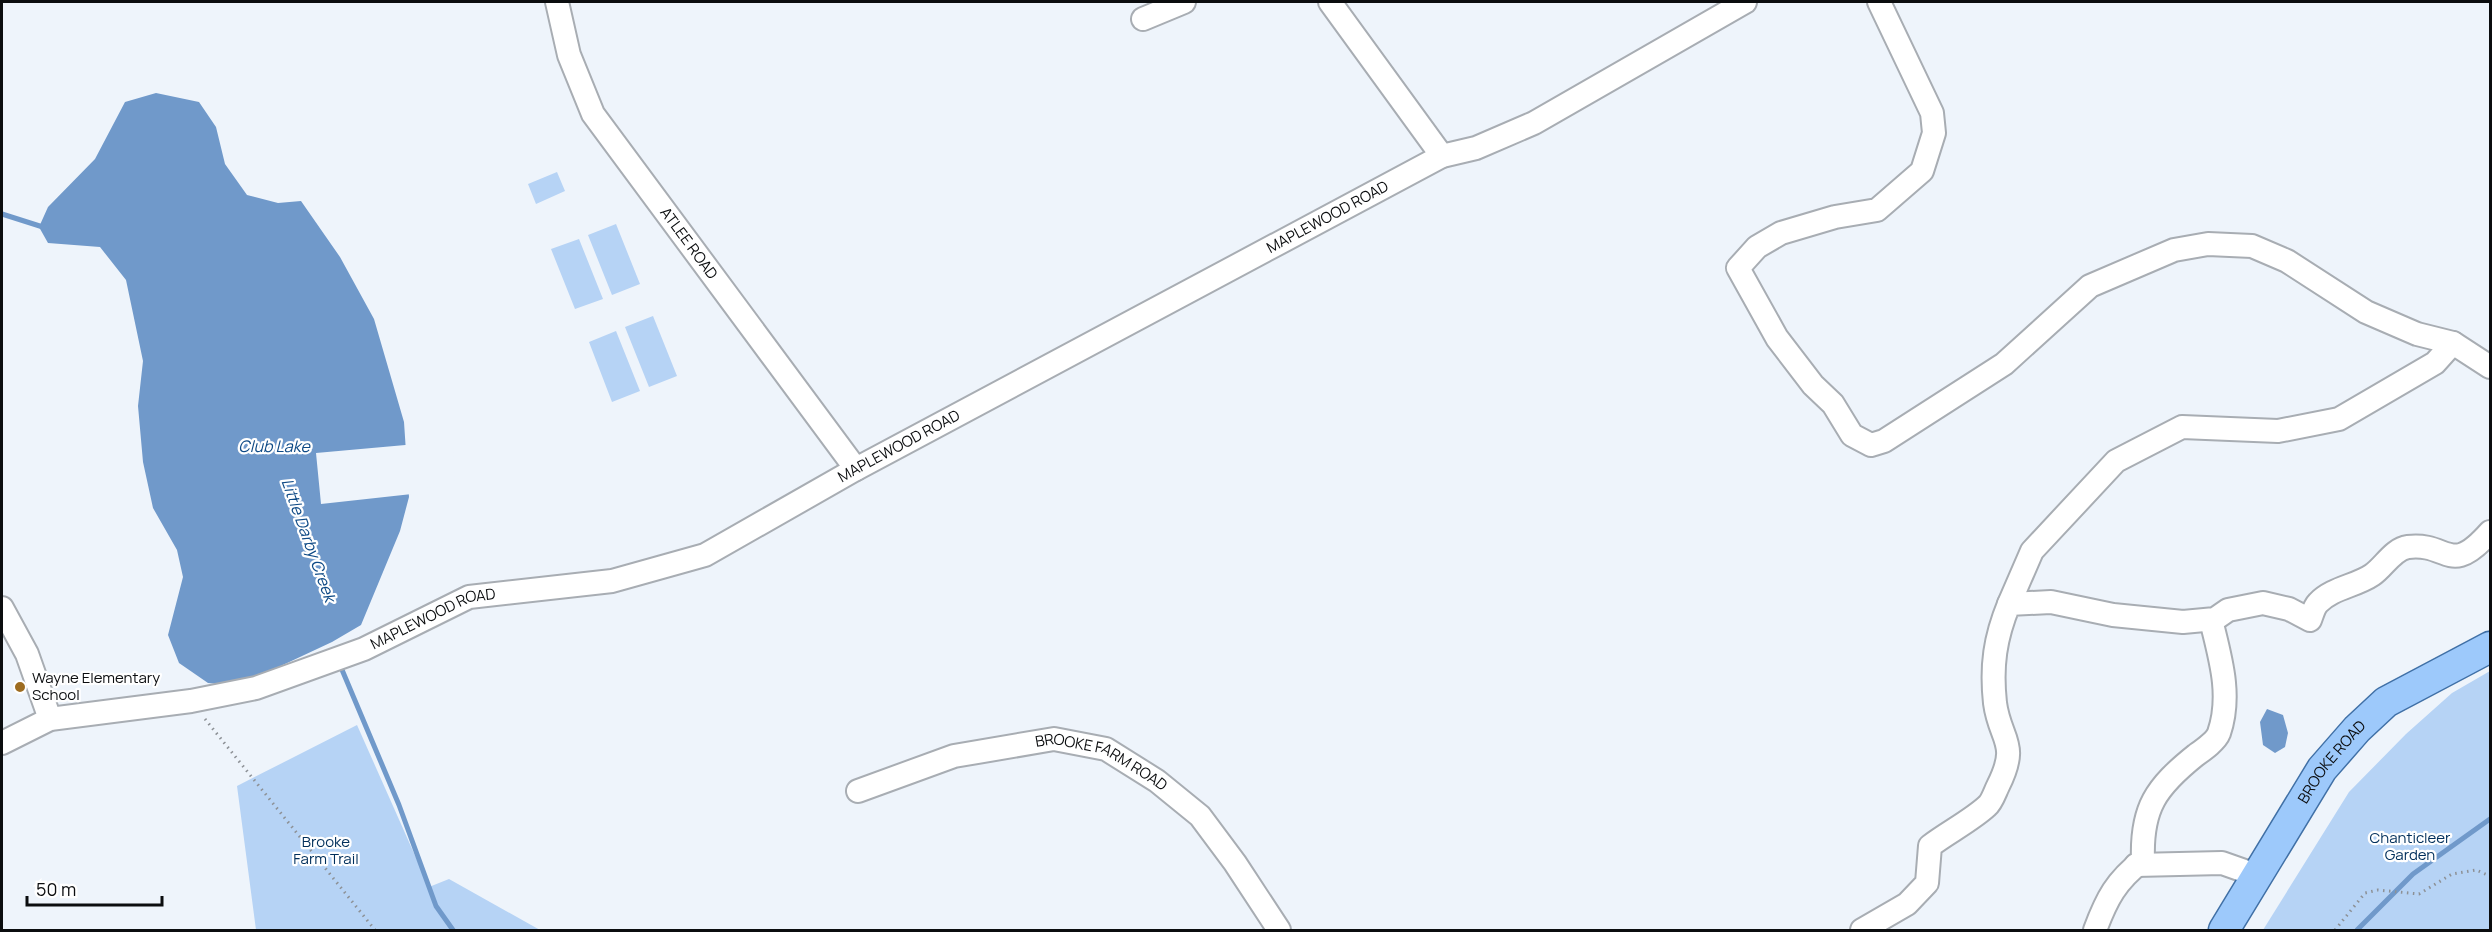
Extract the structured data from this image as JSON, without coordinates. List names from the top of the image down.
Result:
{
  "streets": {
    "main road": ["BROOKE ROAD"],
    "street": ["MAPLEWOOD ROAD", "ATLEE ROAD", "BROOKE FARM ROAD"]
  },
  "crossings": [
    ["MAPLEWOOD ROAD", "ATLEE ROAD"]
  ],
  "water": ["Club Lake", "Little Darby Creek"],
  "parks": ["Chanticleer Garden", "Brooke Farm Trail"],
  "places": ["Wayne Elementary School"],
  "scale_bar": "50 m"
}
